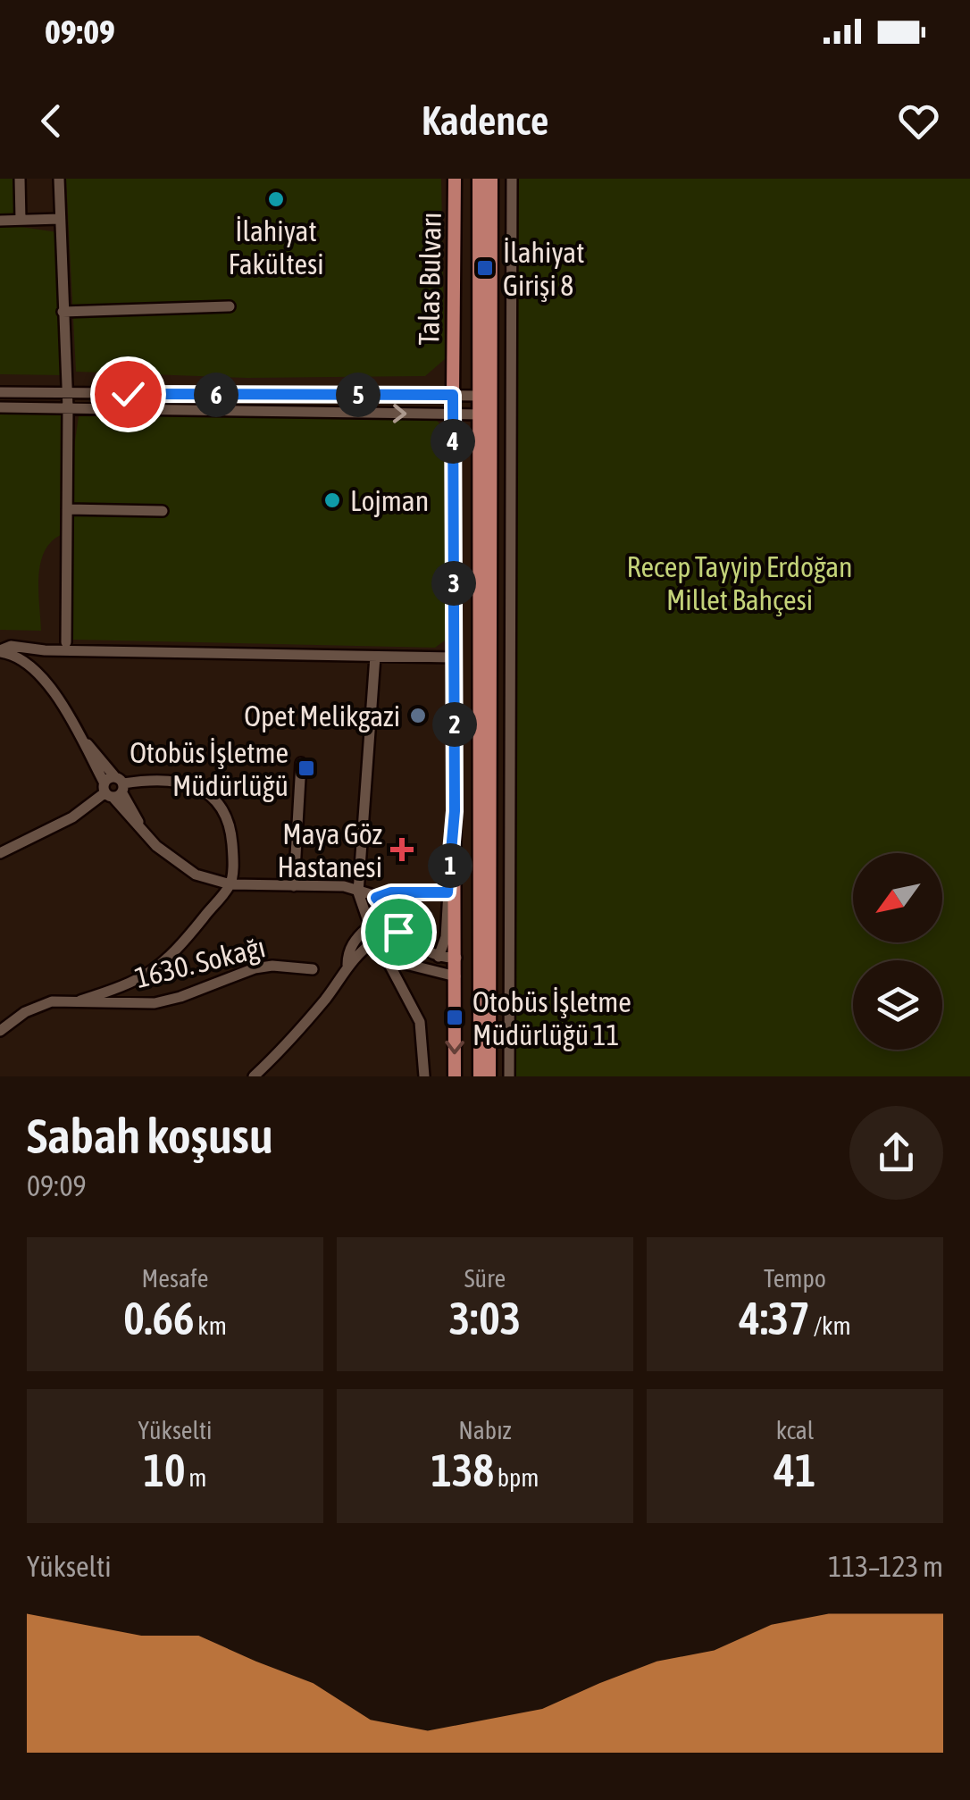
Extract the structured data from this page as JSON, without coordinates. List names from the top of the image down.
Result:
{
  "streets": {
    "main road": ["Talas Bulvarı"],
    "street": ["1630. Sokağı"]
  },
  "parks": ["Recep Tayyip Erdoğan Millet Bahçesi"],
  "places": {
    "other": ["İlahiyat Fakültesi", "Lojman", "Opet Melikgazi"],
    "transit": ["İlahiyat Girişi 8", "Otobüs İşletme Müdürlüğü", "Otobüs İşletme Müdürlüğü 11"],
    "health": ["Maya Göz Hastanesi"]
  },
  "north": "bottom left",
  "page": {
    "status": "09:09",
    "header": "Kadence",
    "pins": [
      "5",
      "6",
      "4",
      "3",
      "2",
      "1"
    ],
    "heading": ["Sabah koşusu", "09:09"],
    "stats": [
      ["Mesafe", "0.66 km"],
      ["Süre", "3:03"],
      ["Tempo", "4:37 /km"],
      ["Yükselti", "10 m"],
      ["Nabız", "138 bpm"],
      ["kcal", "41"]
    ],
    "chart": ["Yükselti", "113–123 m"]
  }
}
